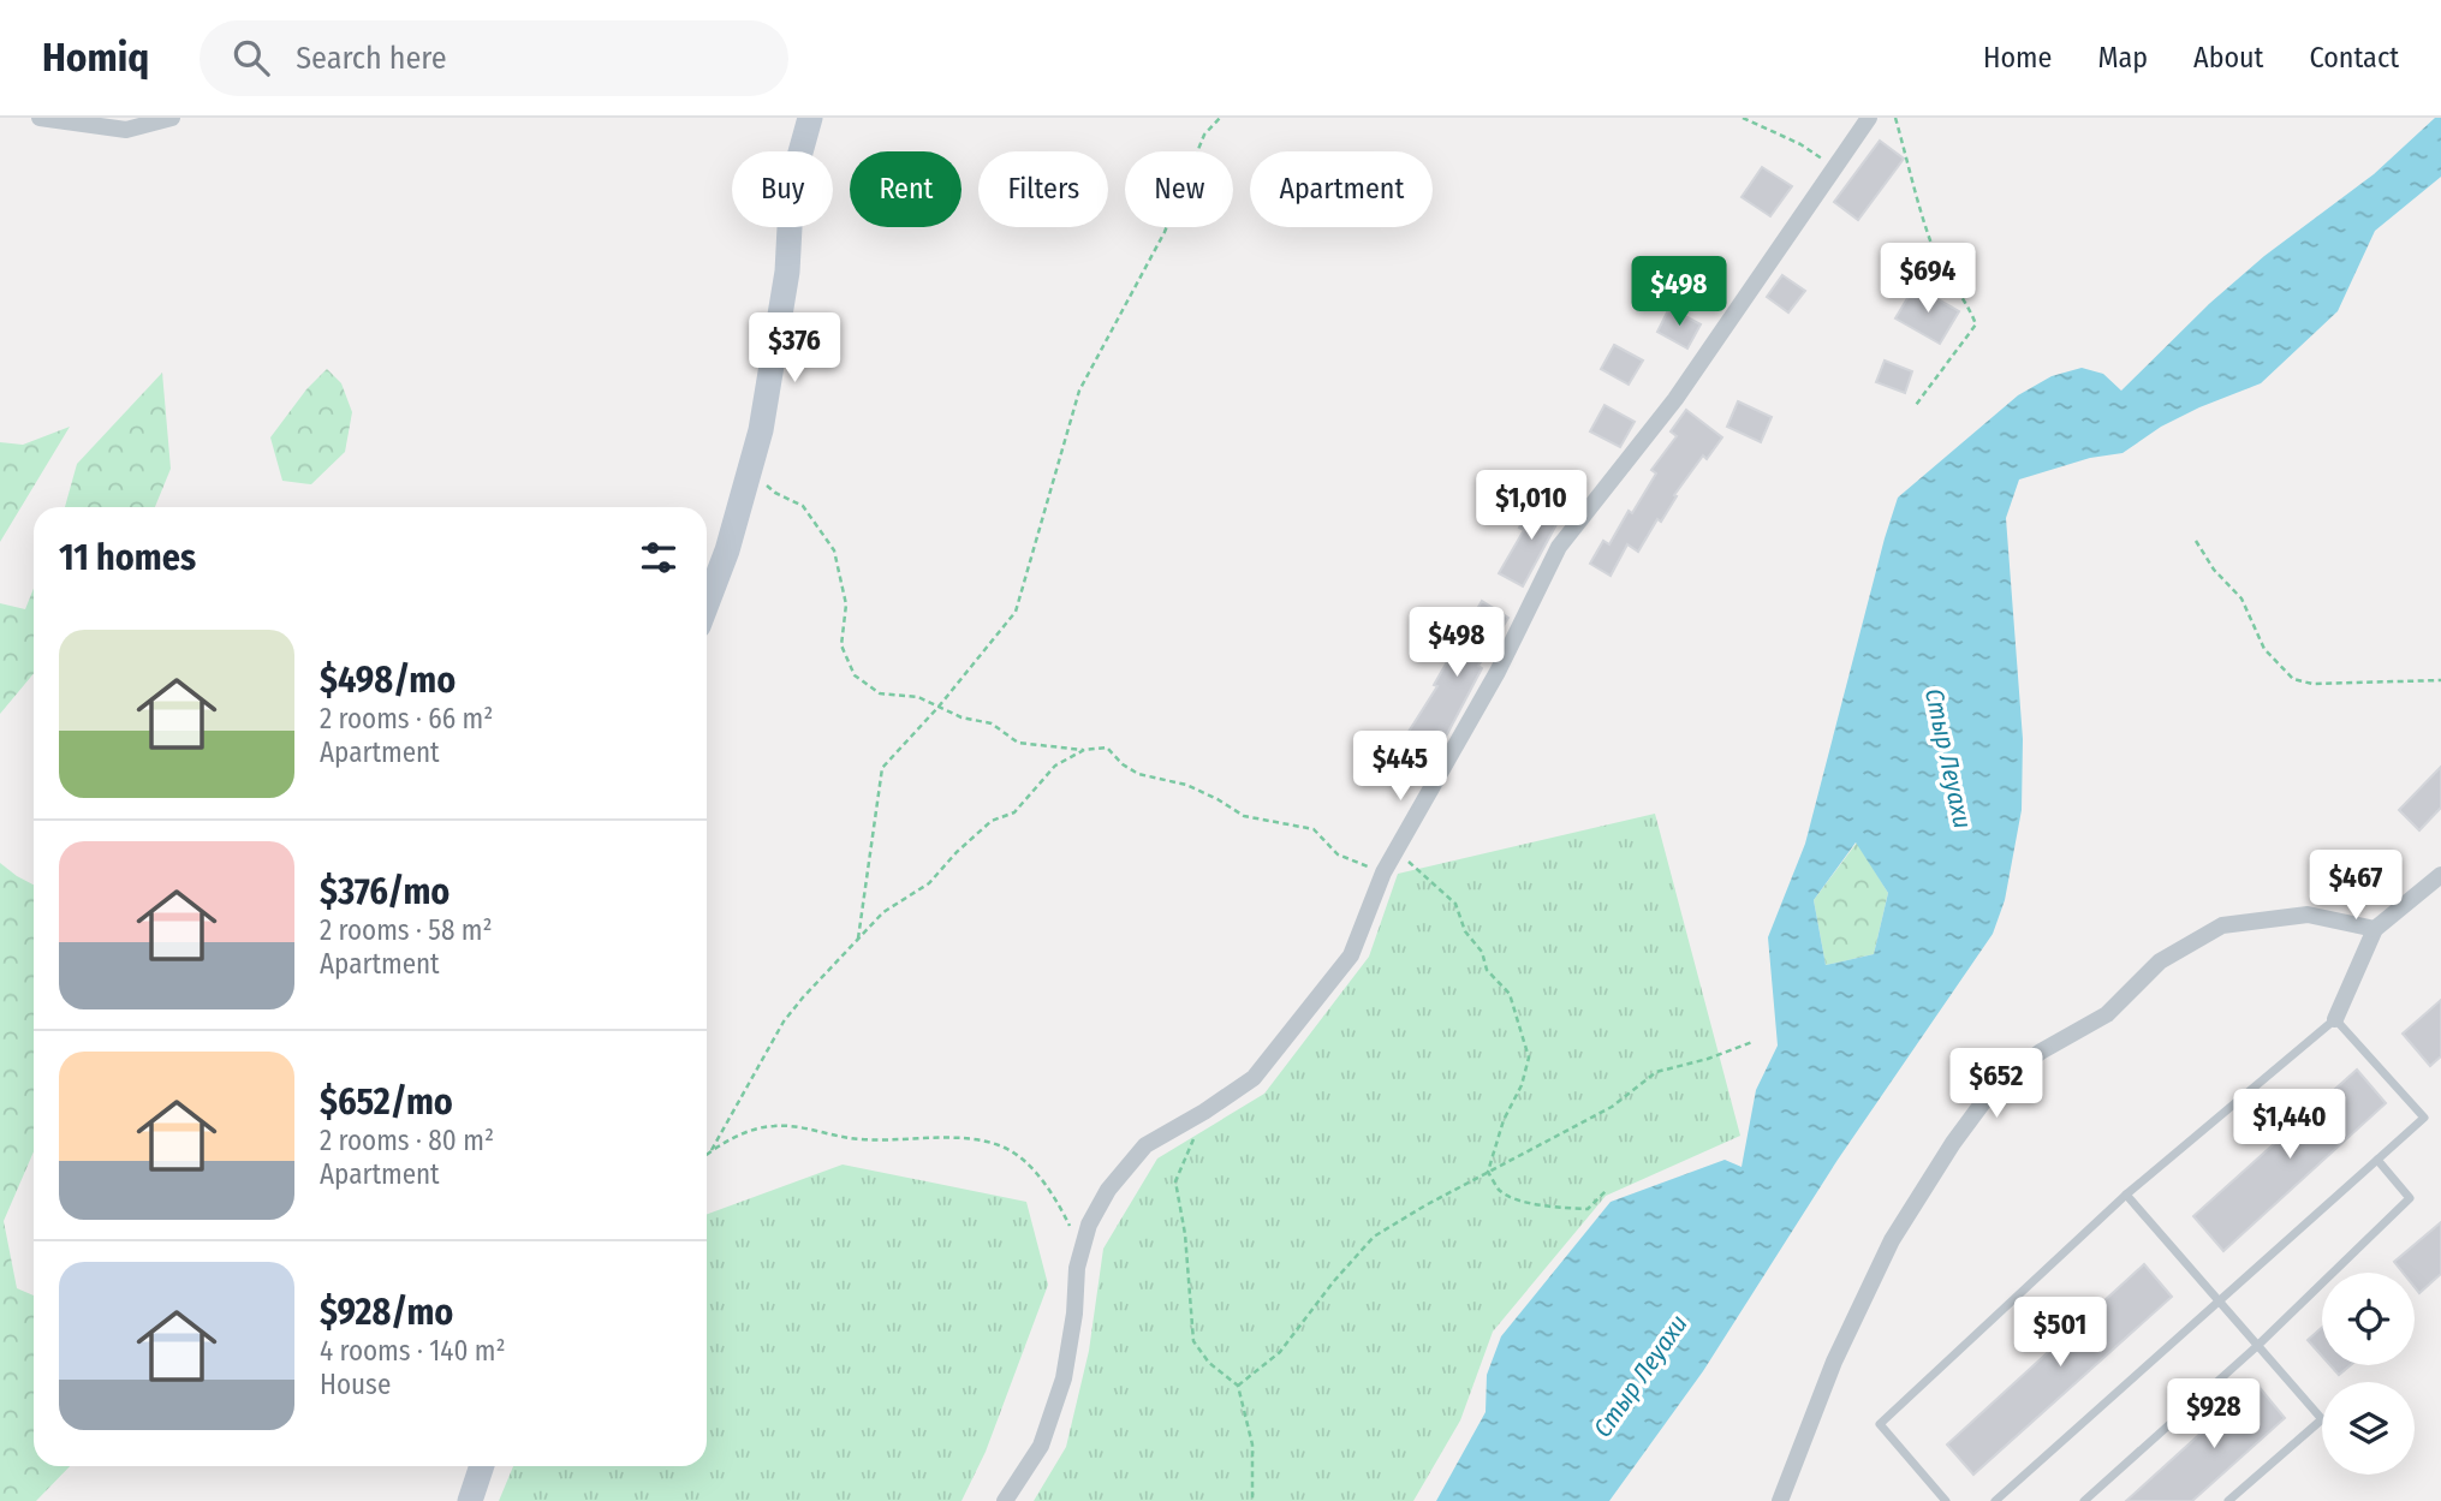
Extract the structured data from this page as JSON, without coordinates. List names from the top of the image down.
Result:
{
  "water": ["Стыр Леуахи"],
  "page": {
    "header": "Homiq",
    "search": "Search here",
    "nav": [
      "Home",
      "Map",
      "About",
      "Contact"
    ],
    "chip": [
      "Buy",
      "Rent",
      "Filters",
      "New",
      "Apartment"
    ],
    "price": [
      "$694",
      "$498",
      "$376",
      "$1,010",
      "$498",
      "$445",
      "$467",
      "$652",
      "$1,440",
      "$501",
      "$928"
    ],
    "heading": "11 homes",
    "list": [
      {
        "name": "$498/mo",
        "note": "2 rooms · 66 m² · Apartment"
      },
      {
        "name": "$376/mo",
        "note": "2 rooms · 58 m² · Apartment"
      },
      {
        "name": "$652/mo",
        "note": "2 rooms · 80 m² · Apartment"
      },
      {
        "name": "$928/mo",
        "note": "4 rooms · 140 m² · House"
      }
    ]
  }
}
